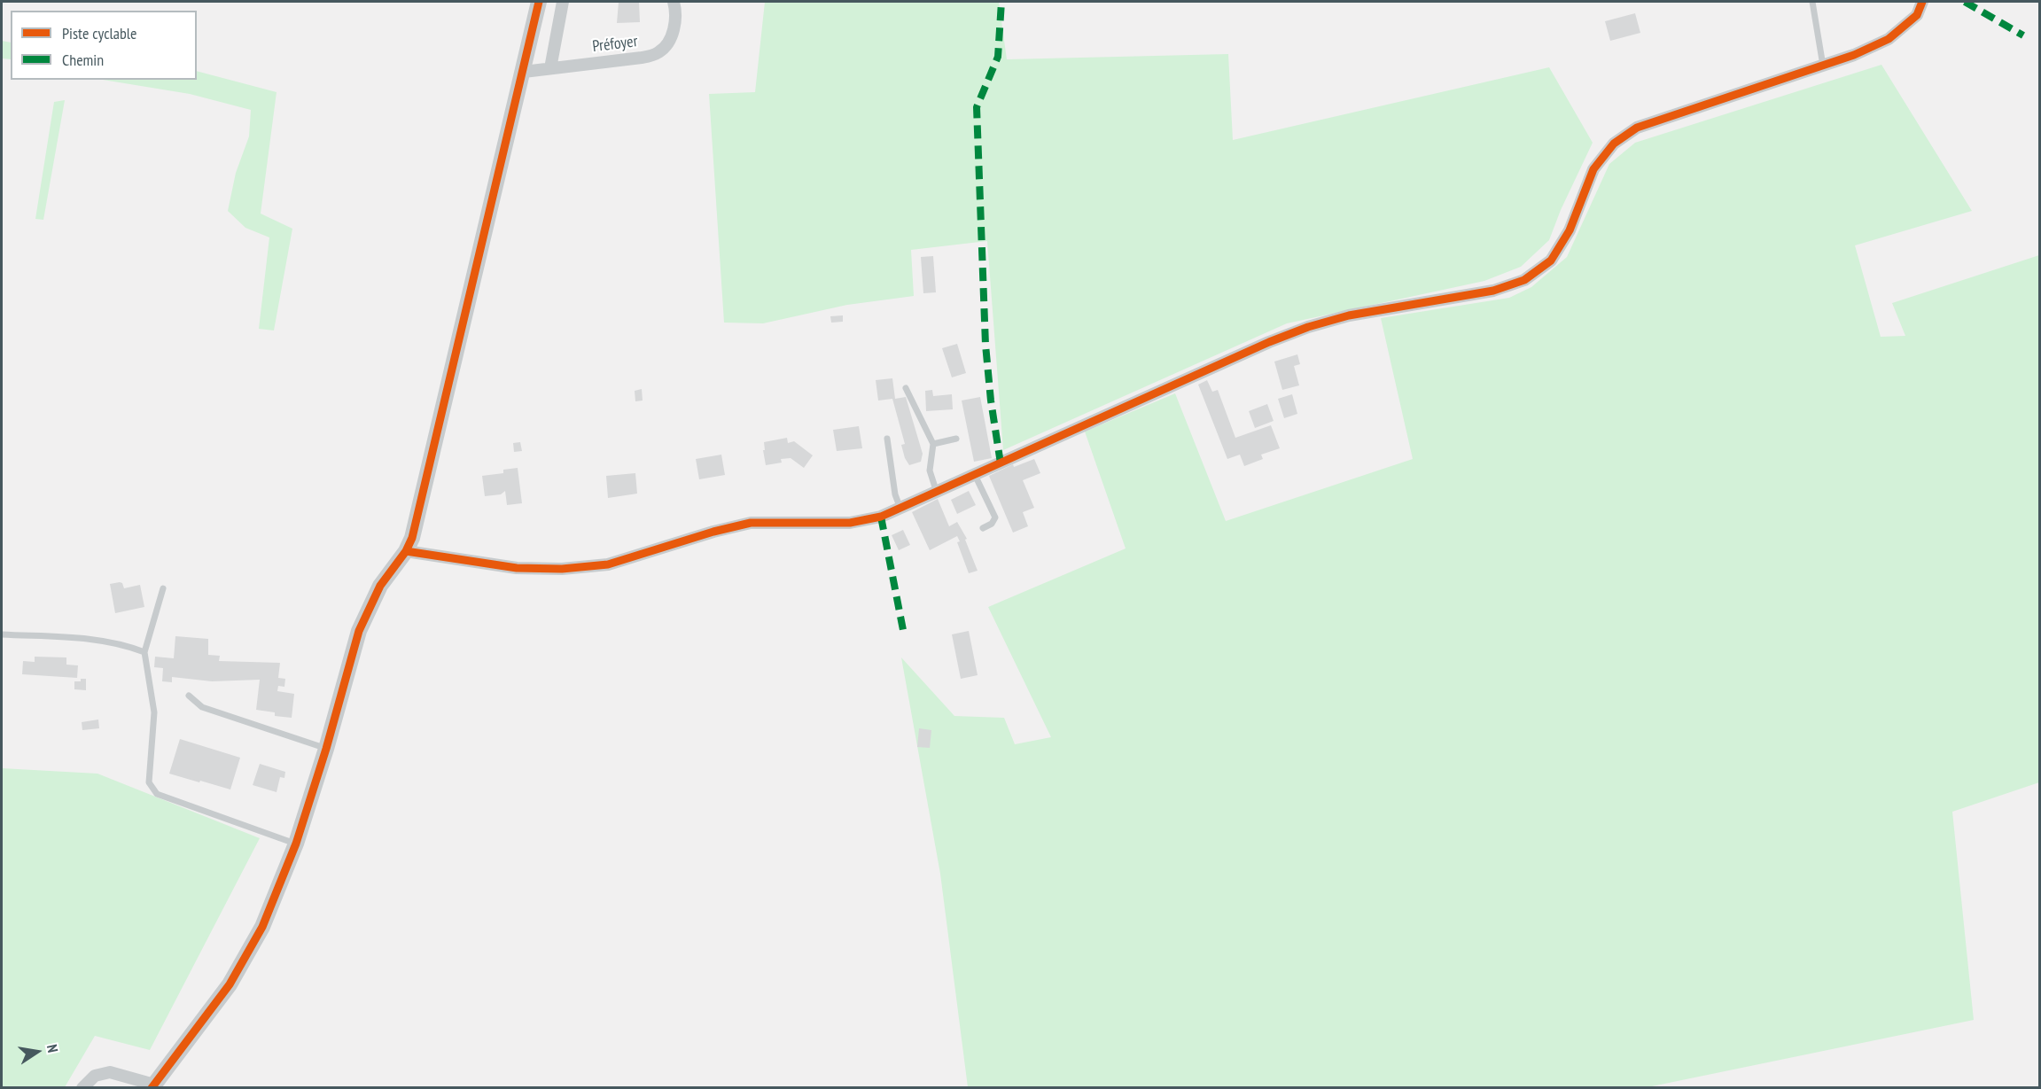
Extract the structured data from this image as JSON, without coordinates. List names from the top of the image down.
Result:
{
  "streets": {
    "street": ["Préfoyer"]
  },
  "legend": ["Piste cyclable", "Chemin"],
  "north": "right"
}
